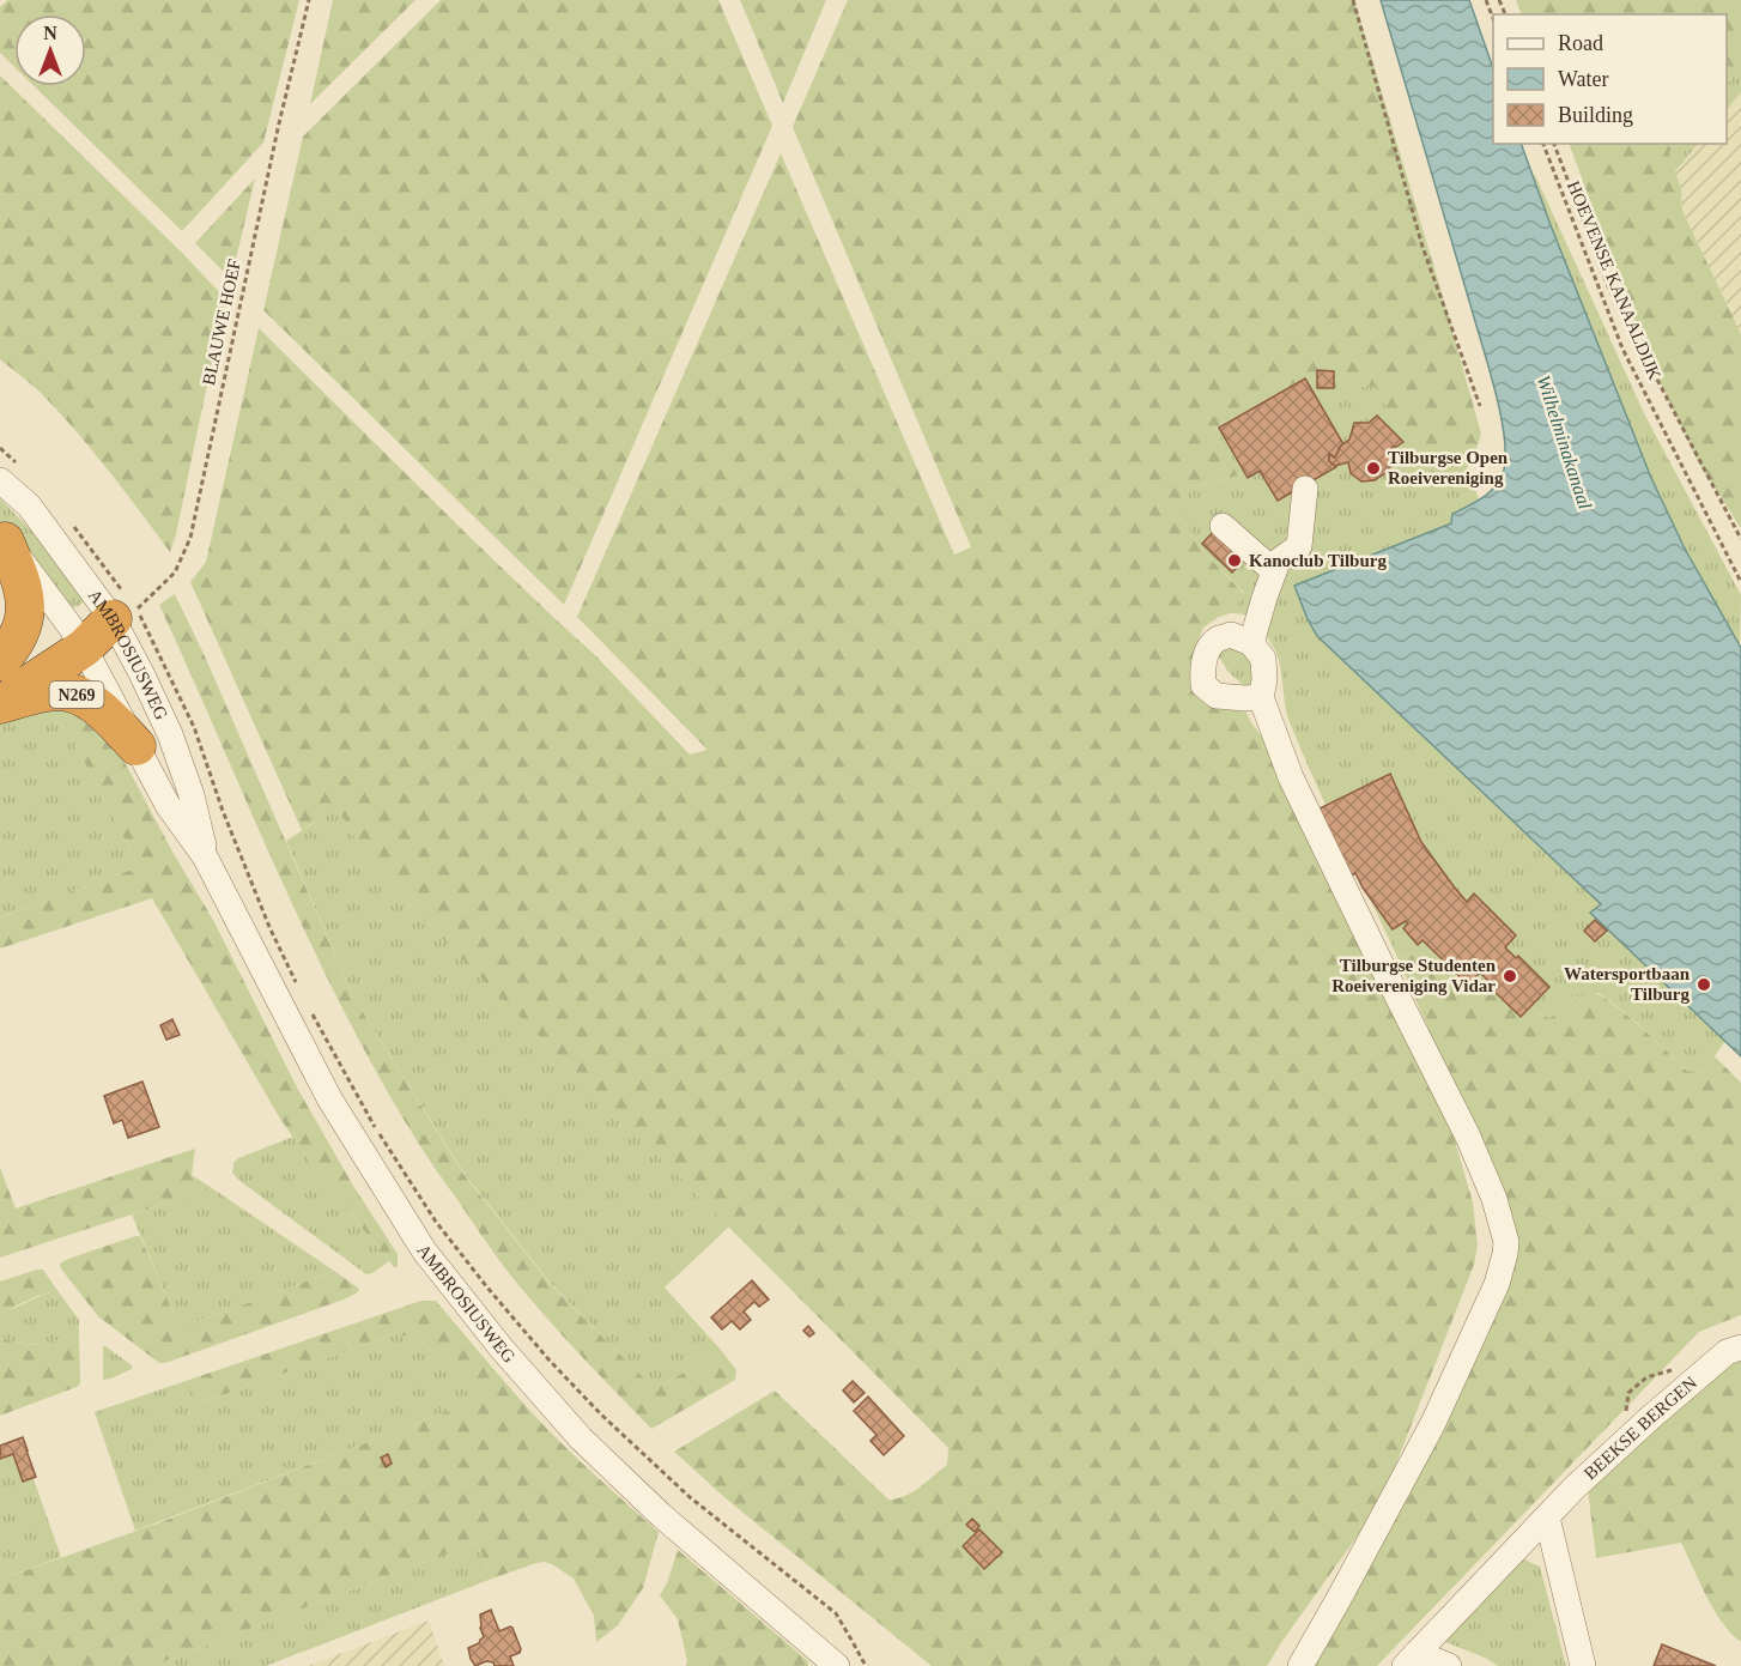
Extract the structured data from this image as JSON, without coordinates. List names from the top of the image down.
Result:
{
  "streets": {
    "highway": ["N269"],
    "street": ["AMBROSIUSWEG", "BEEKSE BERGEN"],
    "path": ["HOEVENSE KANAALDIJK", "BLAUWE HOEF"]
  },
  "crossings": [
    ["BLAUWE HOEF", "AMBROSIUSWEG"],
    ["AMBROSIUSWEG", "N269"]
  ],
  "water": ["Wilhelminakanaal"],
  "places": [
    "Tilburgse Open Roeivereniging",
    "Kanoclub Tilburg",
    "Tilburgse Studenten Roeivereniging Vidar",
    "Watersportbaan Tilburg"
  ],
  "legend": ["Road", "Water", "Building"],
  "north": "top"
}
